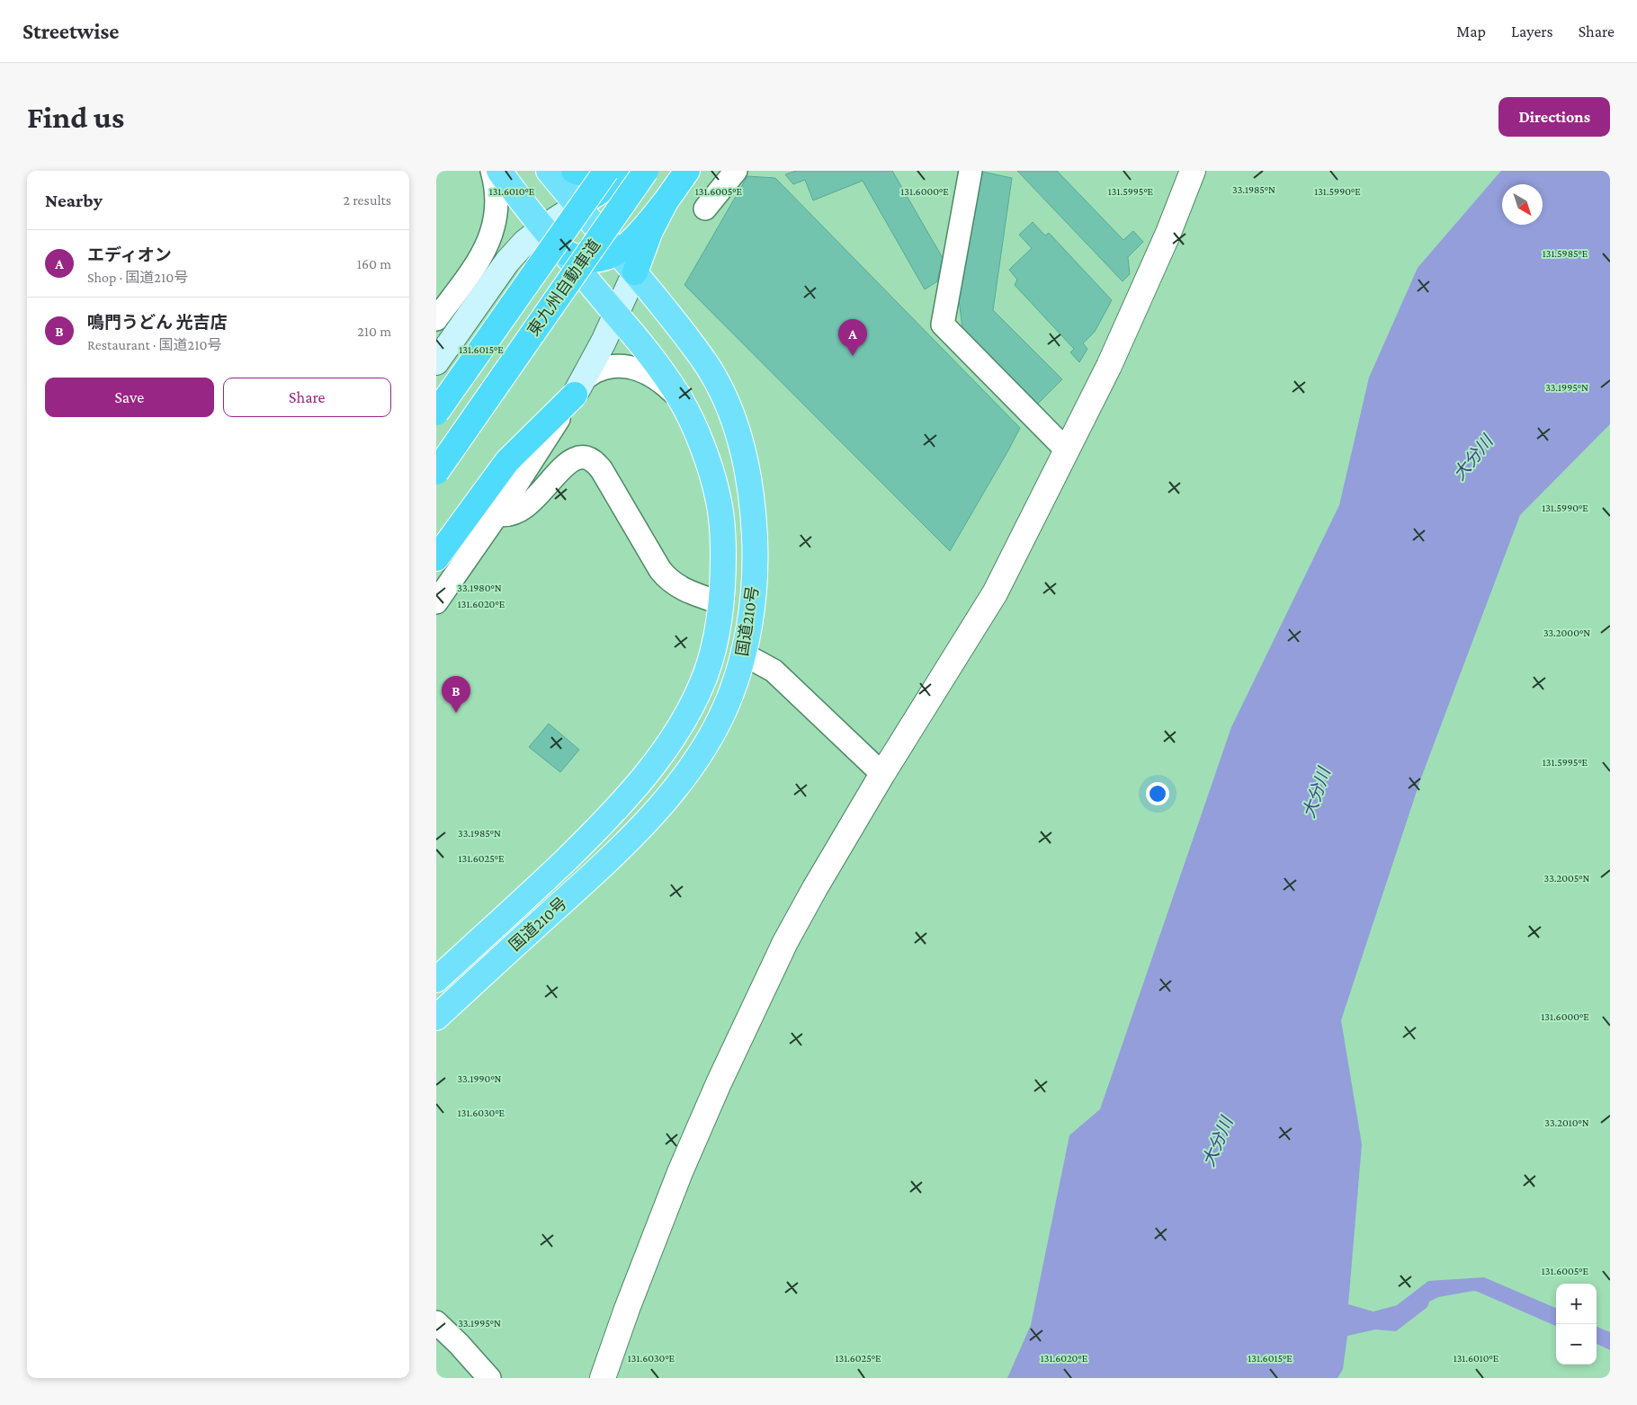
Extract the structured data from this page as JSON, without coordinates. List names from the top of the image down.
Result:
{
  "streets": {
    "highway": ["東九州自動車道", "国道210号"]
  },
  "water": ["大分川"],
  "north": "bottom right",
  "page": {
    "header": "Streetwise",
    "nav": ["Map", "Layers", "Share"],
    "buttons": [
      "Directions",
      ["Save", "Share"]
    ],
    "title": "Find us",
    "heading": ["Nearby", "2 results"],
    "list": [
      {
        "mark": "A",
        "name": "エディオン",
        "note": "Shop · 国道210号",
        "value": "160 m"
      },
      {
        "mark": "B",
        "name": "鳴門うどん 光吉店",
        "note": "Restaurant · 国道210号",
        "value": "210 m"
      }
    ],
    "pins": ["A", "B"],
    "map_buttons": ["+", "−"]
  },
  "coordinates": [
    "33.1985°N",
    "131.6005°E",
    "131.6000°E",
    "131.5995°E",
    "131.5990°E",
    "131.6010°E",
    "131.5985°E",
    "131.6015°E",
    "33.1995°N",
    "33.1980°N",
    "131.6020°E",
    "33.2000°N",
    "131.6025°E",
    "33.2005°N",
    "33.1990°N",
    "131.6030°E",
    "33.2010°N"
  ]
}
